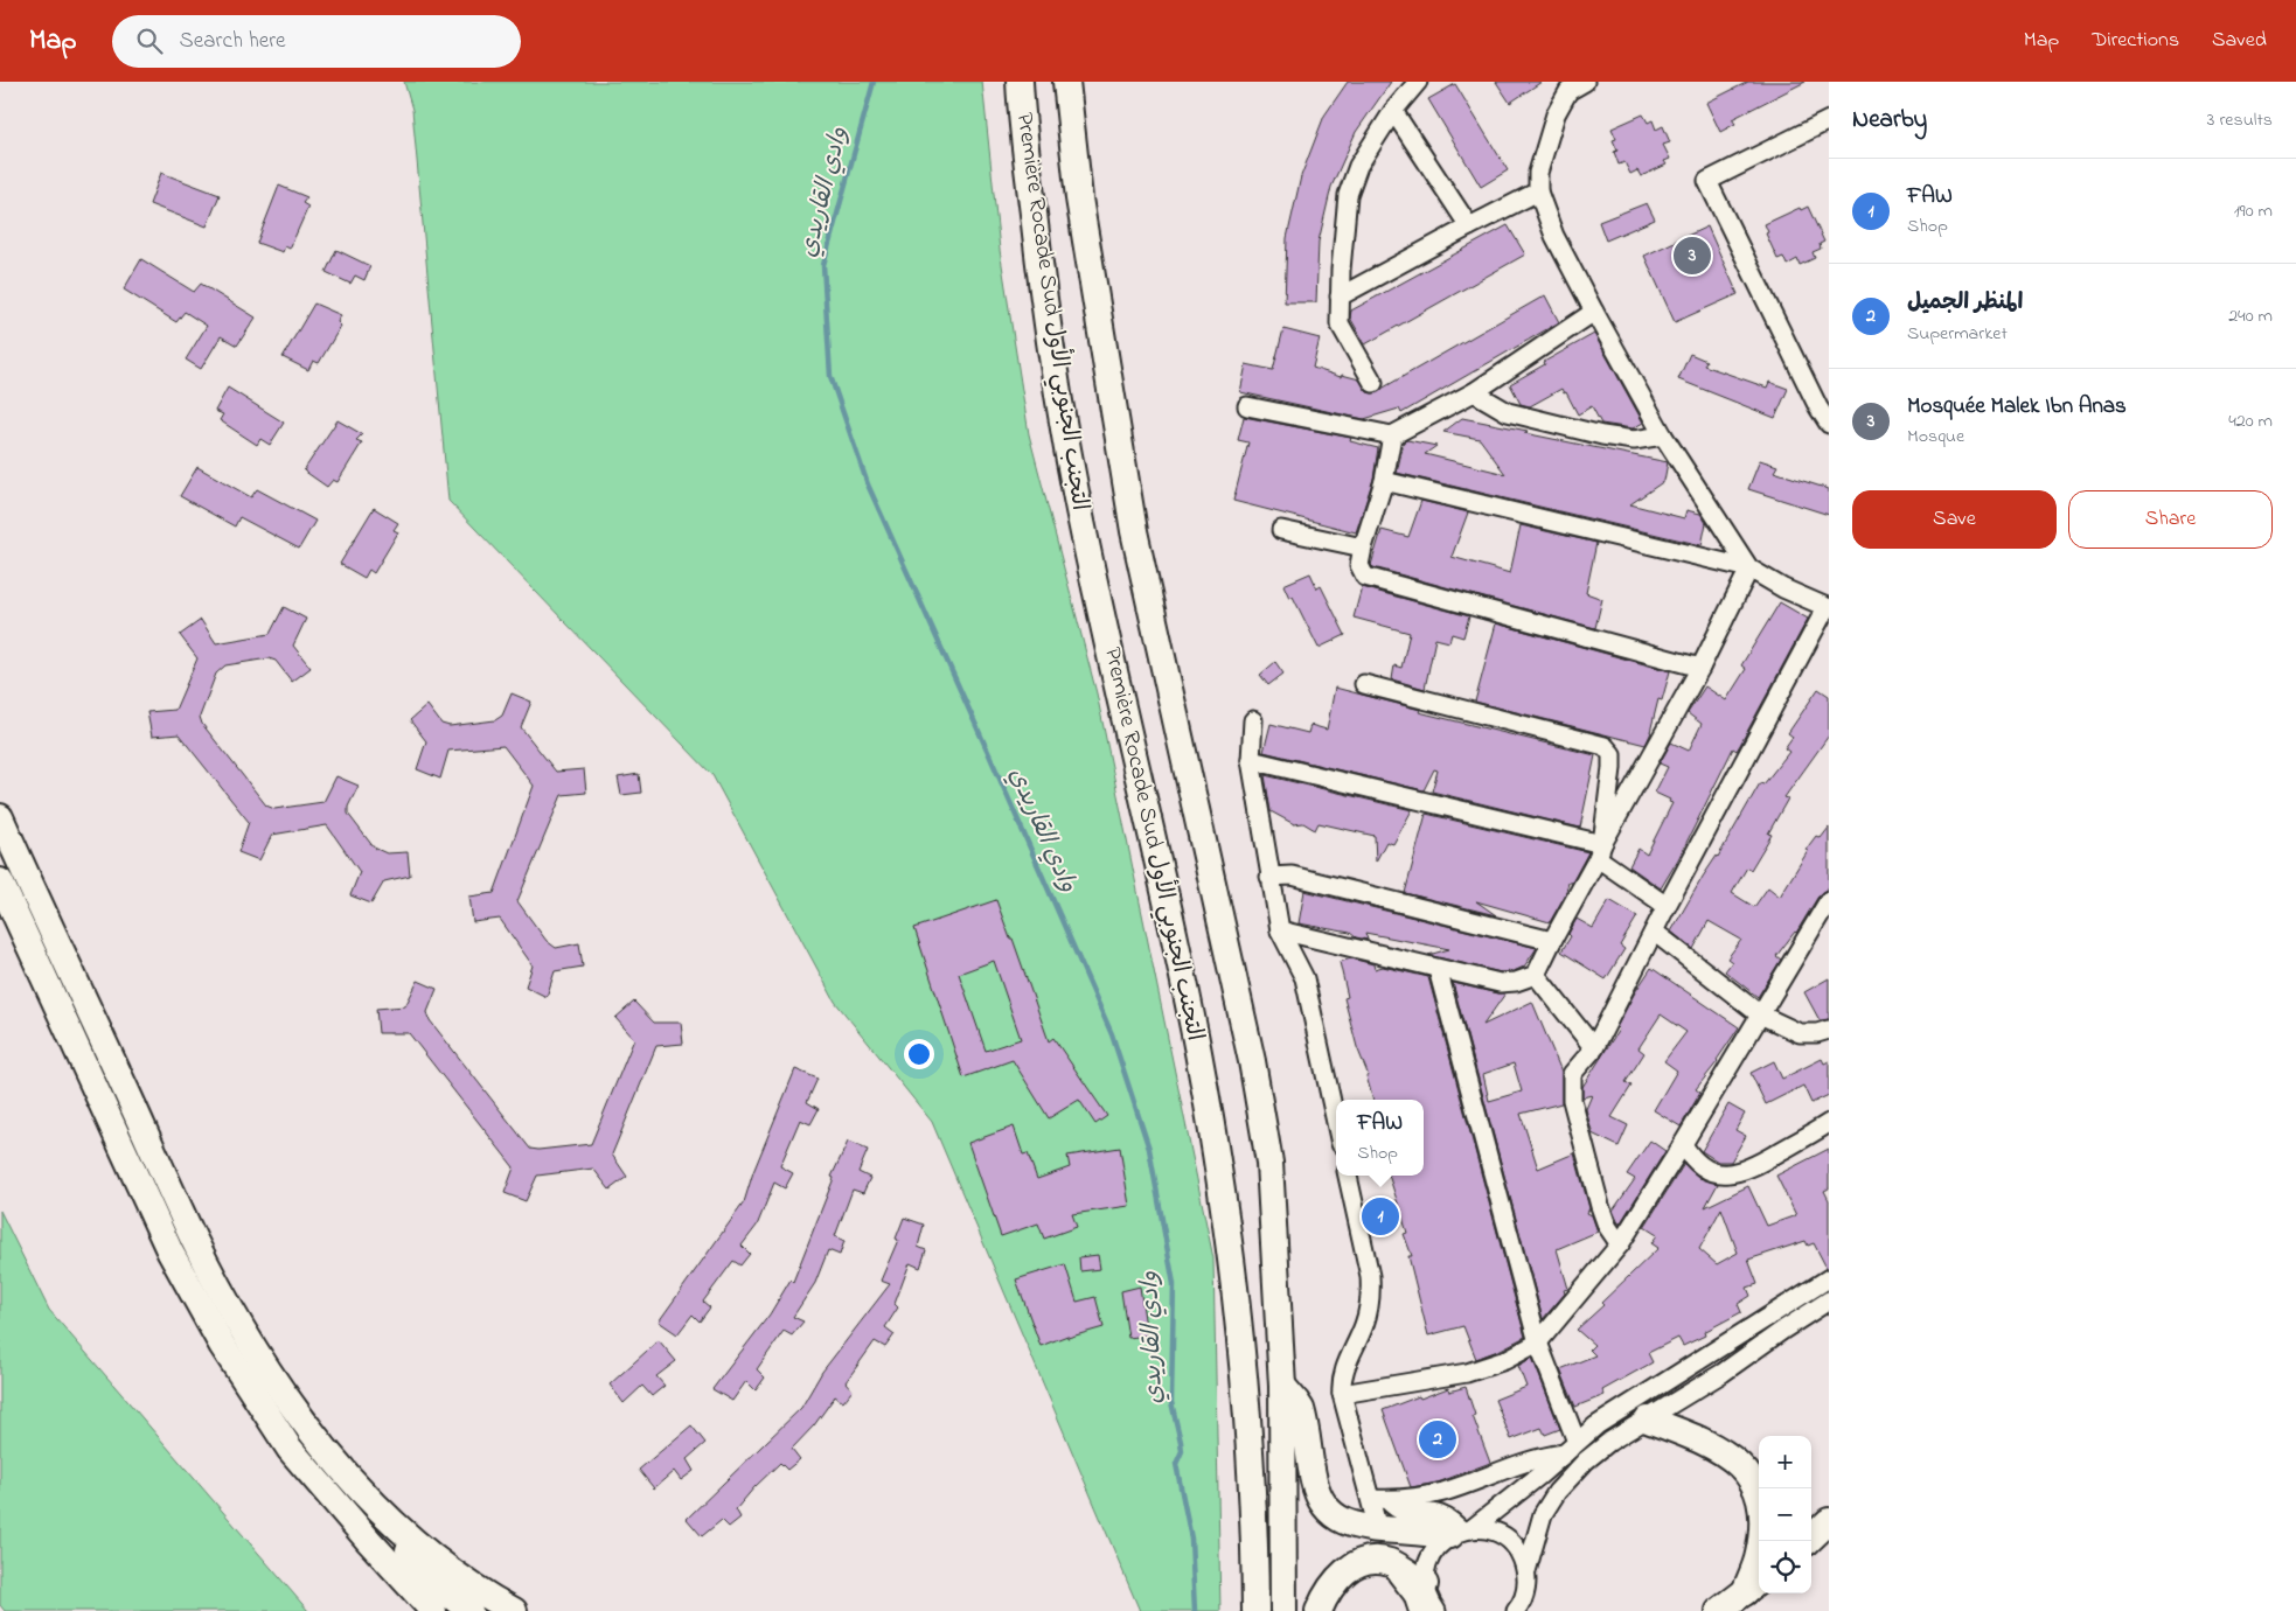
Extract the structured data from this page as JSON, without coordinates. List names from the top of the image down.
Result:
{
  "streets": {
    "highway": ["Première Rocade Sud التجنب الجنوبي الأول"]
  },
  "water": ["وادي القاريدي"],
  "page": {
    "header": "Map",
    "search": "Search here",
    "nav": ["Map", "Directions", "Saved"],
    "heading": ["Nearby", "3 results"],
    "list": [
      {
        "mark": "1",
        "name": "FAW",
        "note": "Shop",
        "value": "190 m"
      },
      {
        "mark": "2",
        "name": "المنظر الجميل",
        "note": "Supermarket",
        "value": "240 m"
      },
      {
        "mark": "3",
        "name": "Mosquée Malek Ibn Anas",
        "note": "Mosque",
        "value": "420 m"
      }
    ],
    "pins": ["3", "1", "2"],
    "buttons": ["Save", "Share"],
    "popup": ["FAW", "Shop"],
    "map_buttons": ["+", "−"]
  }
}
